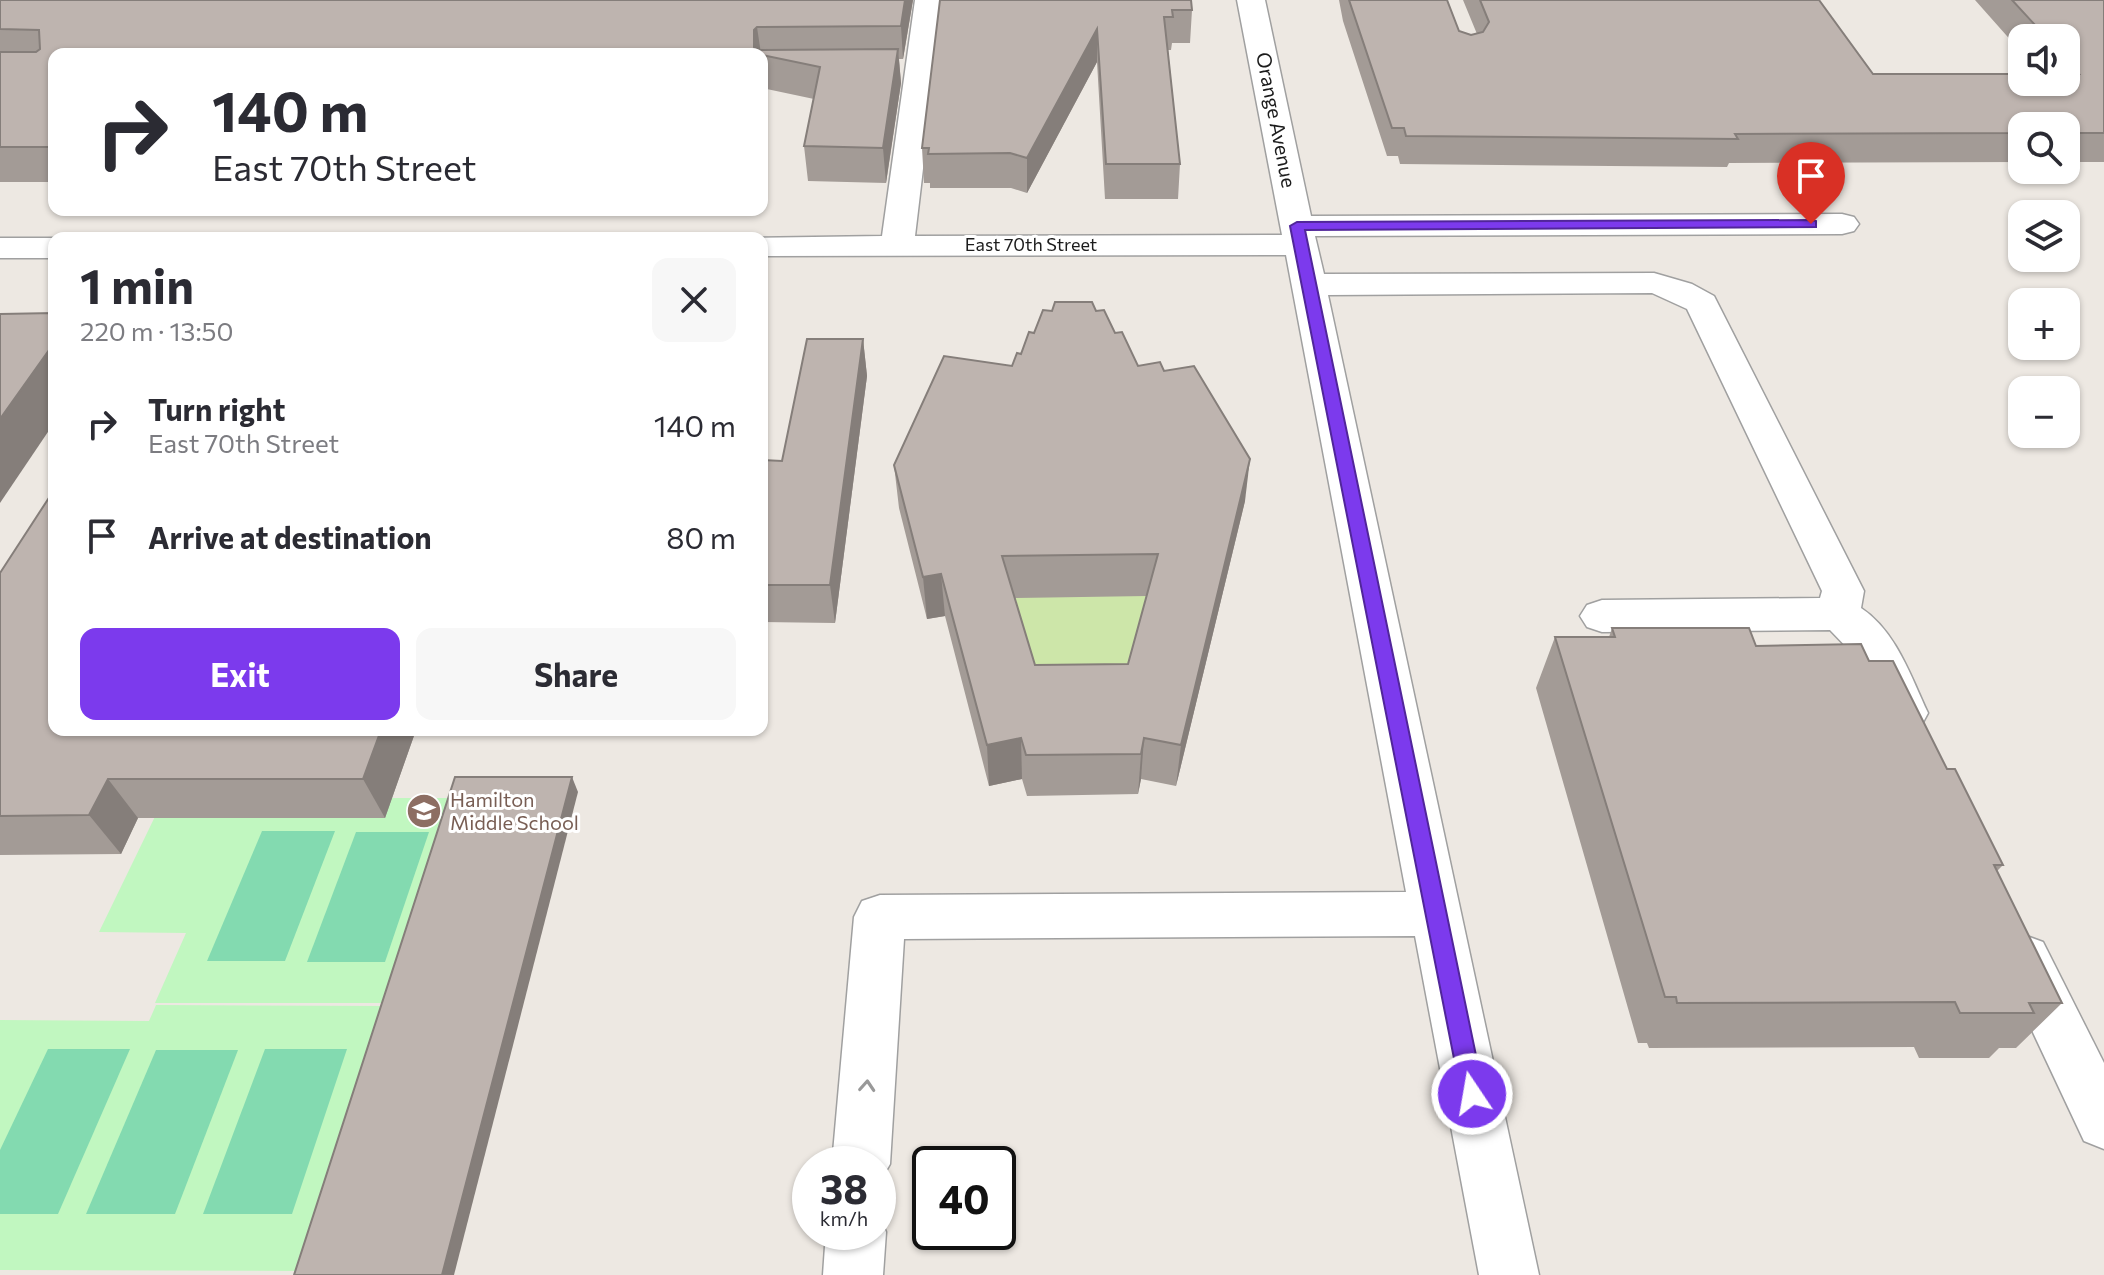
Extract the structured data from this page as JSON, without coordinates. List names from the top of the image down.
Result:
{
  "streets": {
    "street": ["Orange Avenue", "East 70th Street"]
  },
  "crossings": [
    ["Orange Avenue", "East 70th Street"]
  ],
  "places": {
    "school or university": ["Hamilton Middle School"]
  },
  "page": {
    "map_buttons": ["+", "−"],
    "turn": ["140 m", "East 70th Street"],
    "heading": ["1 min", "220 m · 13:50"],
    "list": [
      {
        "name": "Turn right",
        "note": "East 70th Street",
        "value": "140 m"
      },
      {
        "name": "Arrive at destination",
        "value": "80 m"
      }
    ],
    "buttons": ["Exit", "Share"],
    "speed": "38 km/h",
    "limit": "40"
  }
}
